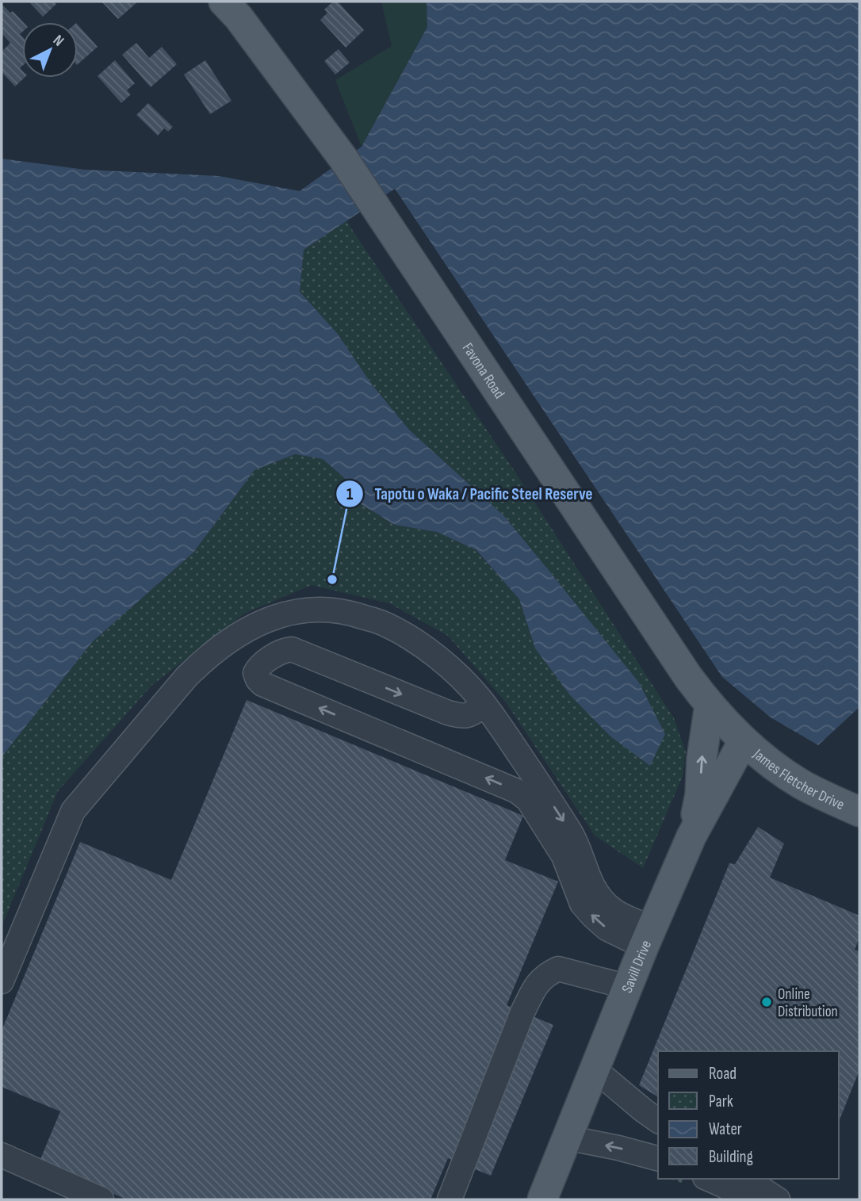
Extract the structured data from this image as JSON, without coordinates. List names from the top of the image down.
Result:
{
  "streets": {
    "main road": ["Favona Road", "James Fletcher Drive", "Savill Drive"]
  },
  "crossings": [
    ["Favona Road", "James Fletcher Drive"],
    ["Favona Road", "Savill Drive"],
    ["James Fletcher Drive", "Savill Drive"]
  ],
  "places": ["Tapotu o Waka / Pacific Steel Reserve", "Online Distribution"],
  "legend": [
    "Road",
    "Park",
    "Water",
    "Building"
  ],
  "north": "top right"
}
